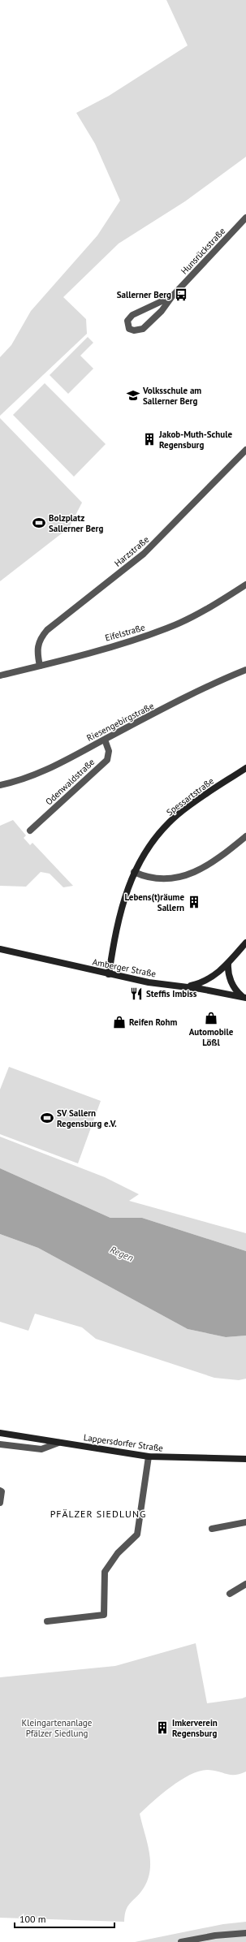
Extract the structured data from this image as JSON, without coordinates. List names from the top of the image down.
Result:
{
  "streets": {
    "street": [
      "Hunsrückstraße",
      "Harzstraße",
      "Eifelstraße",
      "Riesengebirgstraße",
      "Odenwaldstraße",
      "Spessartstraße",
      "Amberger Straße",
      "Lappersdorfer Straße"
    ]
  },
  "crossings": [
    ["Harzstraße", "Eifelstraße"],
    ["Riesengebirgstraße", "Odenwaldstraße"],
    ["Spessartstraße", "Amberger Straße"]
  ],
  "districts": ["PFÄLZER SIEDLUNG"],
  "water": ["Regen"],
  "parks": ["Kleingartenanlage Pfälzer Siedlung"],
  "places": {
    "bus stop": ["Sallerner Berg"],
    "school or university": ["Volksschule am Sallerner Berg"],
    "building": ["Jakob-Muth-Schule Regensburg", "Lebens(t)räume Sallern", "Imkerverein Regensburg"],
    "sports": ["Bolzplatz Sallerner Berg", "SV Sallern Regensburg e.V."],
    "restaurant": ["Steffis Imbiss"],
    "shop": ["Automobile Lößl", "Reifen Rohm"]
  },
  "scale_bar": "100 m"
}
